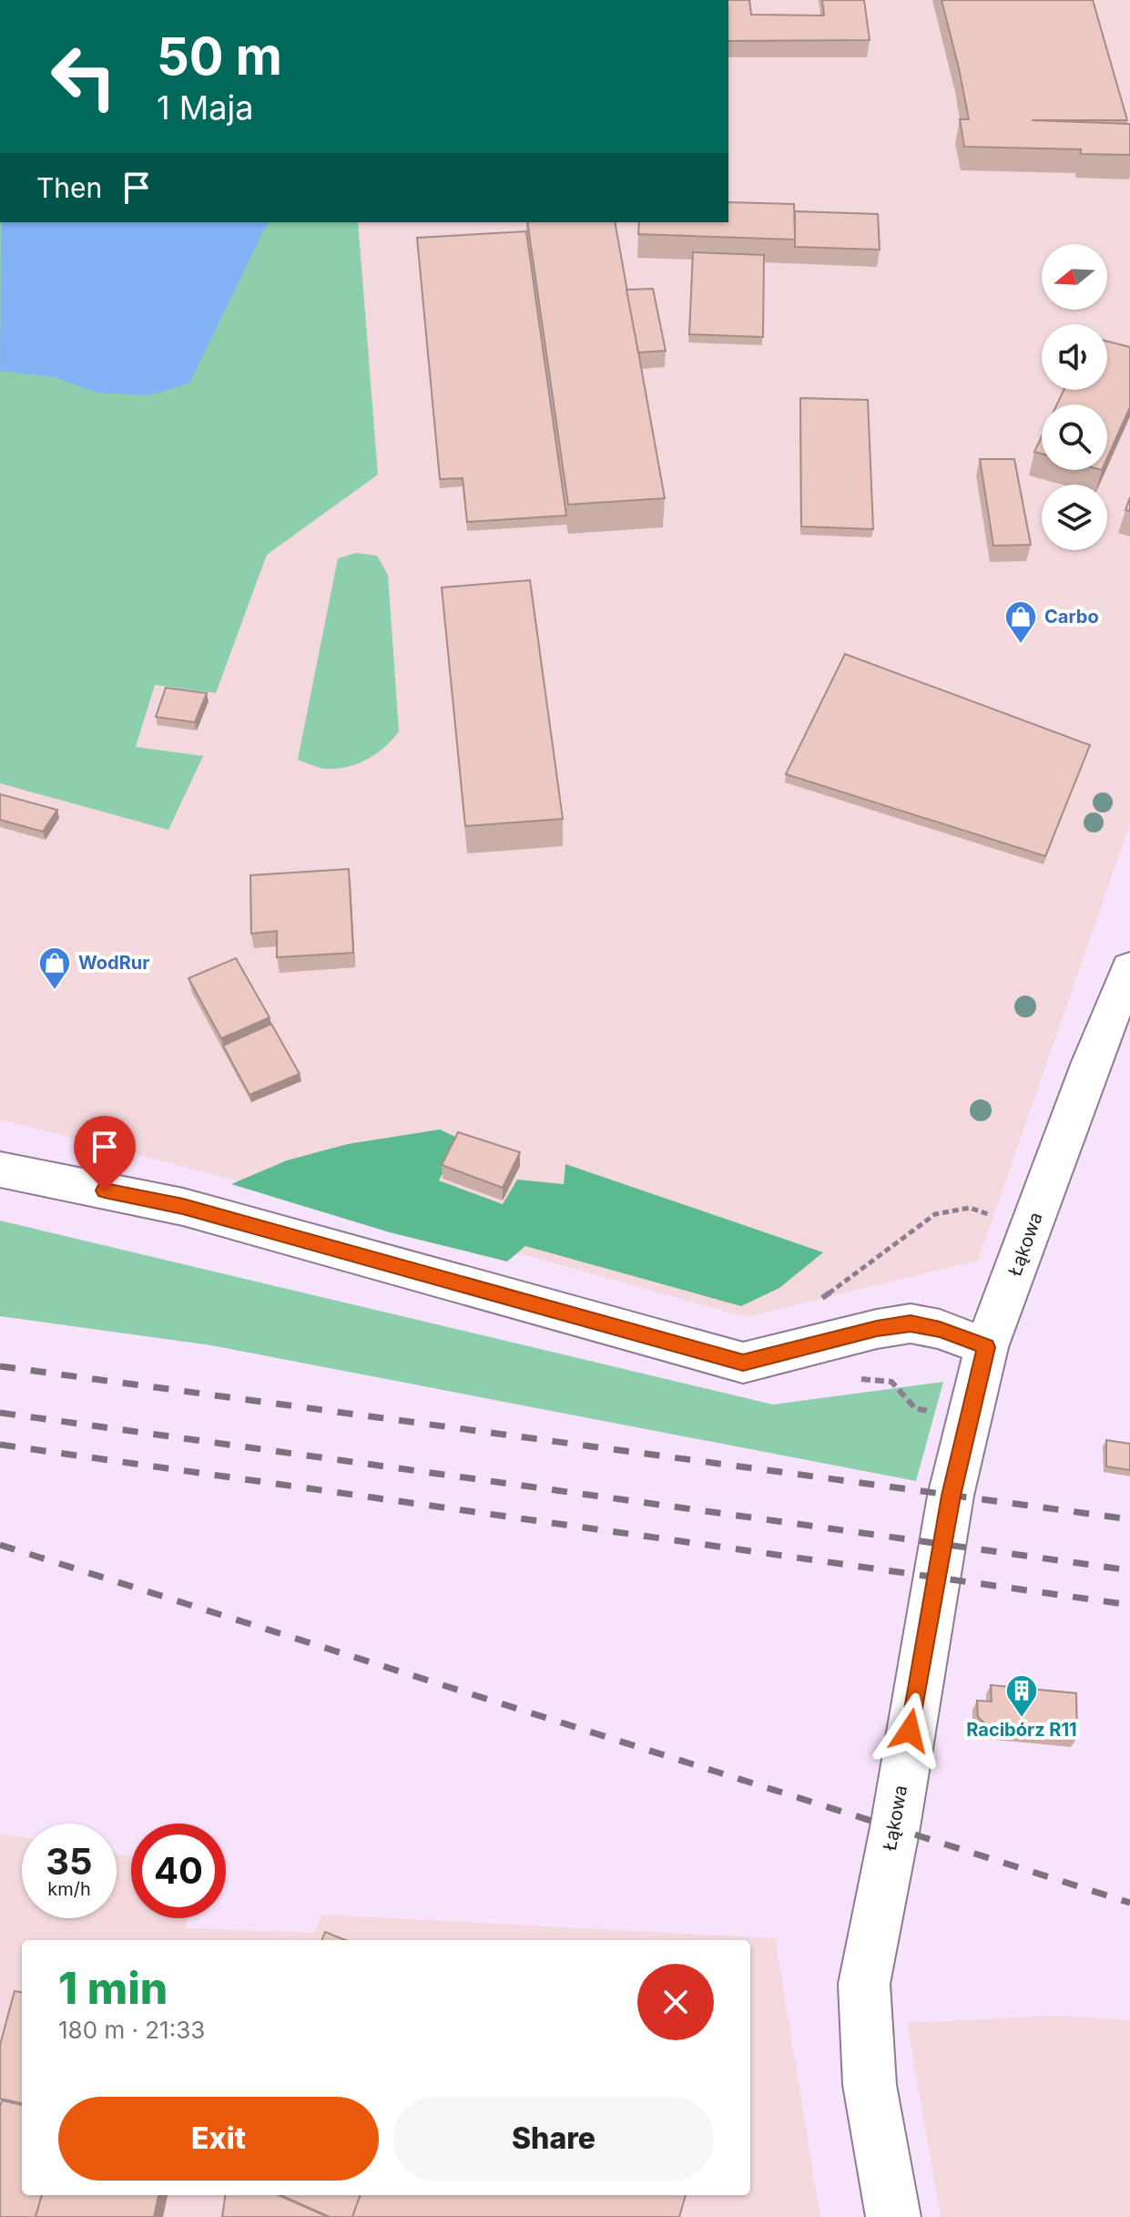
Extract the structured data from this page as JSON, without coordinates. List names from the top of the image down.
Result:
{
  "streets": {
    "street": ["Łąkowa"]
  },
  "places": {
    "shop": ["Carbo", "WodRur"],
    "building": ["Racibórz R11"]
  },
  "north": "left",
  "page": {
    "turn": ["50 m", "1 Maja"],
    "then": "Then",
    "speed": "35 km/h",
    "limit": "40",
    "heading": ["1 min", "180 m · 21:33"],
    "buttons": ["Exit", "Share"]
  }
}
